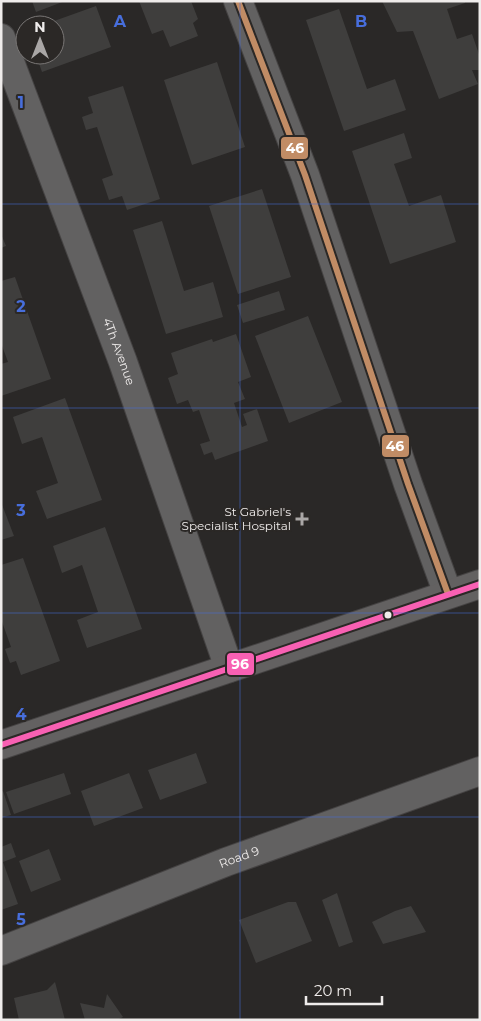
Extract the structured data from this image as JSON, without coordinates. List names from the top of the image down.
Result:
{
  "streets": {
    "street": ["4Th Avenue", "Road 9"]
  },
  "places": {
    "health": ["St Gabriel's Specialist Hospital"]
  },
  "lines": ["transit line 46", "transit line 96"],
  "scale_bar": "20 m",
  "north": "top",
  "grid": {
    "columns": ["A", "B"],
    "rows": [
      "1",
      "2",
      "3",
      "4",
      "5"
    ]
  }
}
